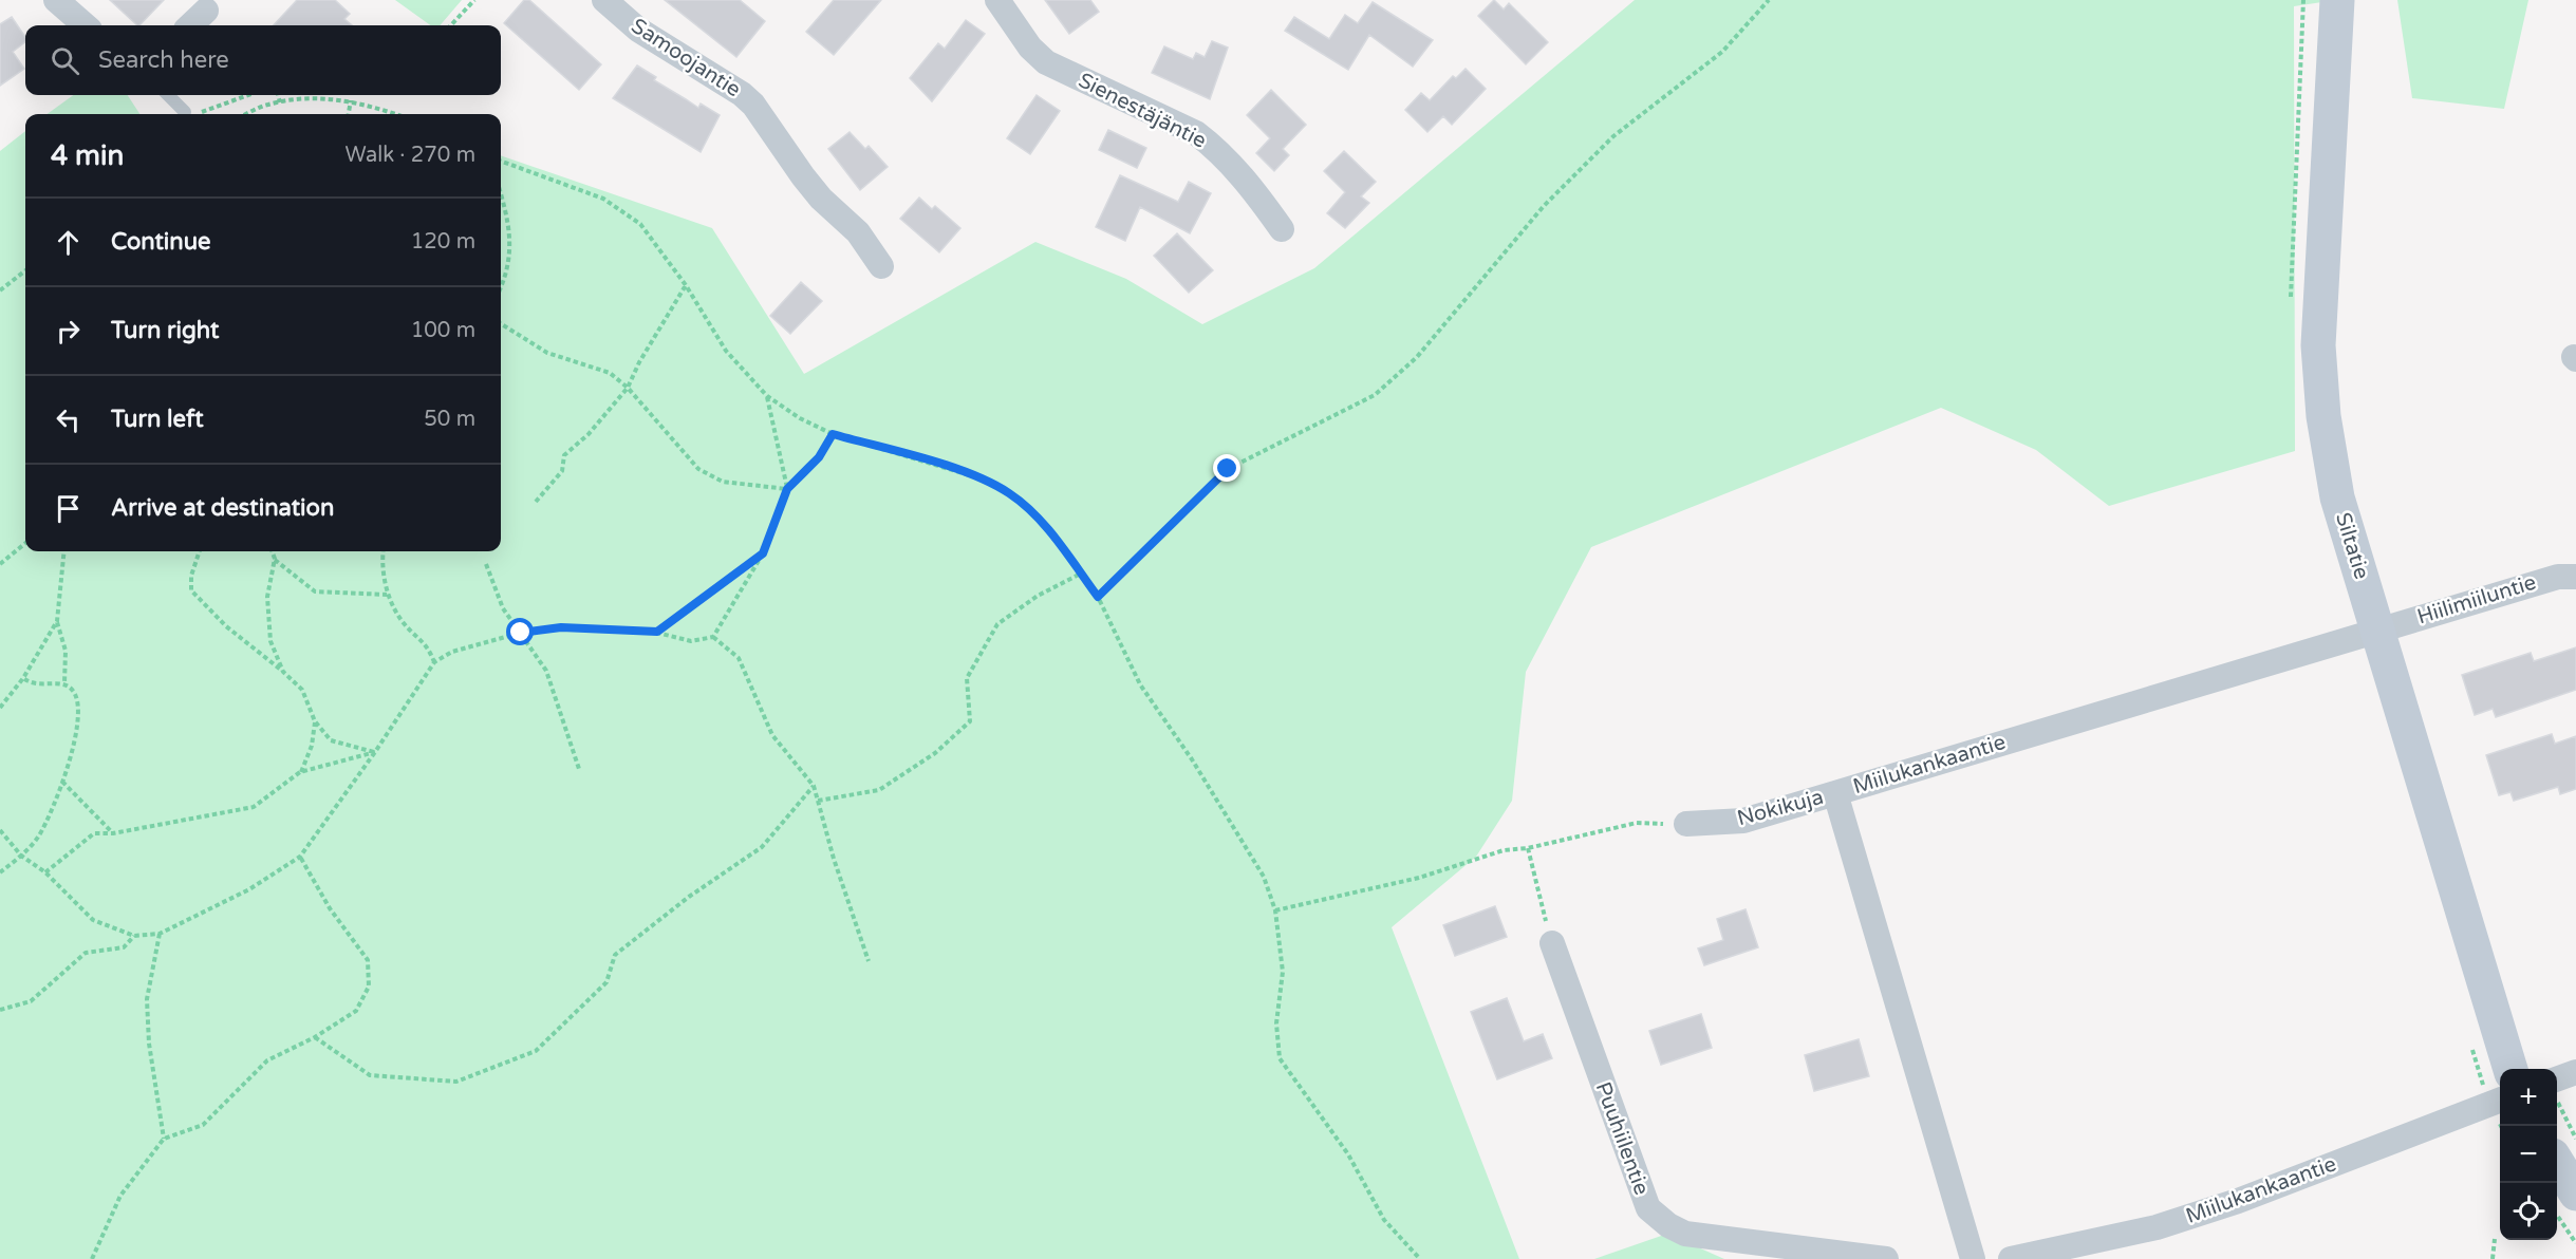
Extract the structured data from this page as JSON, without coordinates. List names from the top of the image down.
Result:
{
  "streets": {
    "street": [
      "Samoojantie",
      "Sienestäjäntie",
      "Siltatie",
      "Hiilimiiluntie",
      "Miilukankaantie",
      "Nokikuja",
      "Puuhiilentie"
    ]
  },
  "crossings": [
    ["Siltatie", "Hiilimiiluntie"],
    ["Siltatie", "Miilukankaantie"],
    ["Hiilimiiluntie", "Miilukankaantie"],
    ["Miilukankaantie", "Nokikuja"]
  ],
  "page": {
    "search": "Search here",
    "heading": ["4 min", "Walk · 270 m"],
    "list": [
      ["Continue", "120 m"],
      ["Turn right", "100 m"],
      ["Turn left", "50 m"],
      "Arrive at destination"
    ],
    "map_buttons": ["+", "−"]
  }
}
